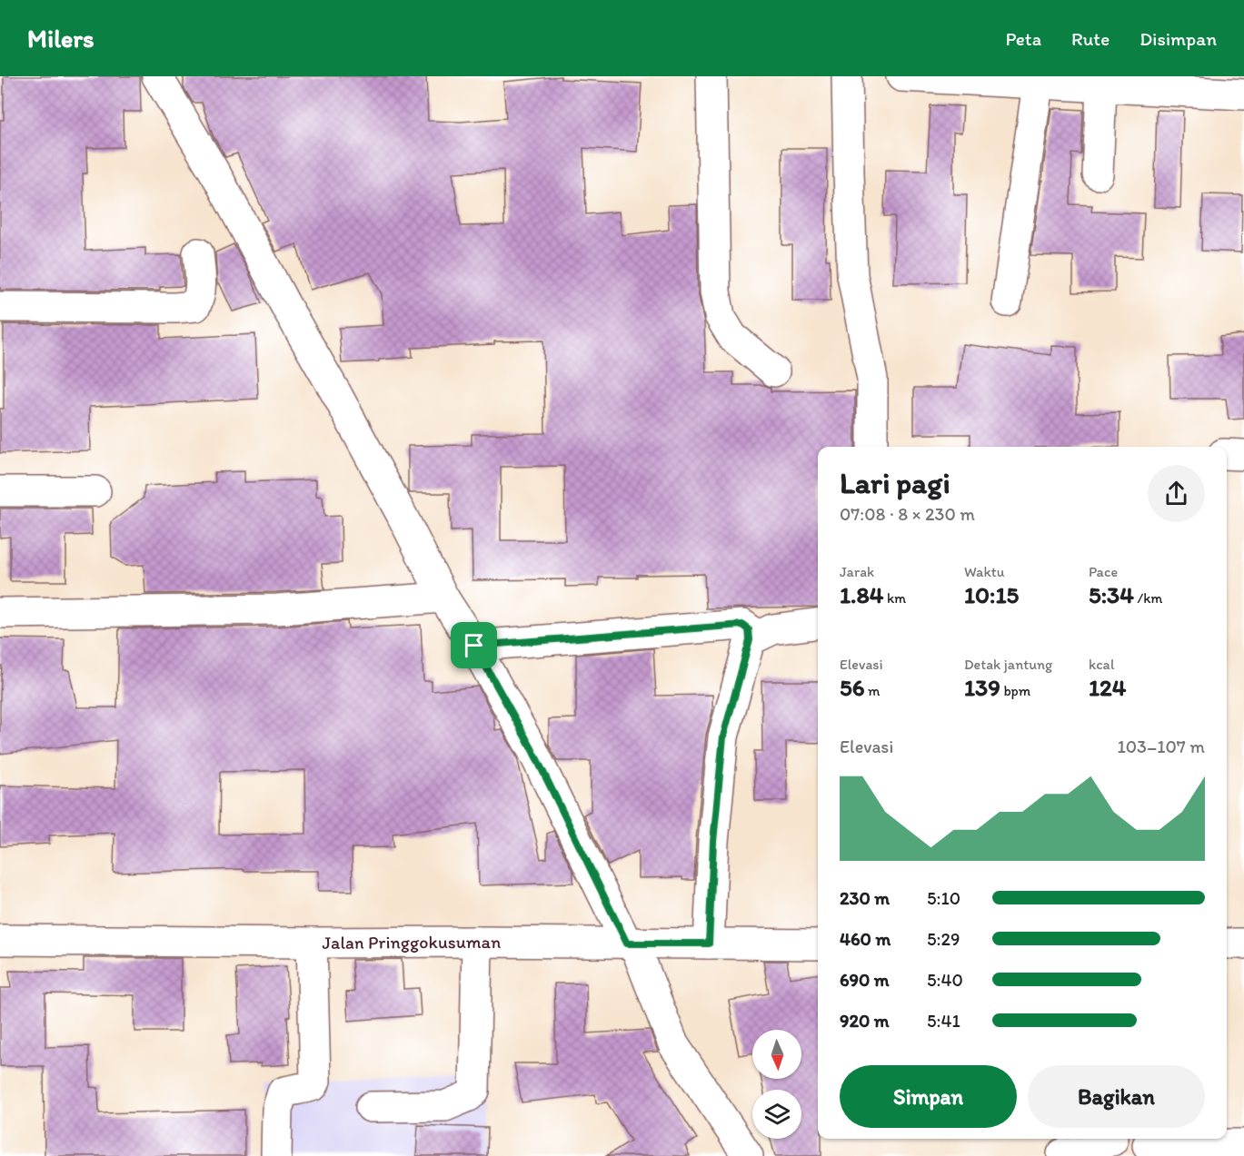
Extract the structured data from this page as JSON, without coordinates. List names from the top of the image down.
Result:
{
  "streets": {
    "street": ["Jalan Pringgokusuman"]
  },
  "north": "bottom",
  "page": {
    "header": "Milers",
    "nav": ["Peta", "Rute", "Disimpan"],
    "heading": ["Lari pagi", "07:08 · 8 × 230 m"],
    "stats": [
      ["Jarak", "1.84 km"],
      ["Waktu", "10:15"],
      ["Pace", "5:34 /km"],
      ["Elevasi", "56 m"],
      ["Detak jantung", "139 bpm"],
      ["kcal", "124"]
    ],
    "chart": ["Elevasi", "103–107 m"],
    "list": [
      {
        "name": "230 m",
        "note": "5:10"
      },
      {
        "name": "460 m",
        "note": "5:29"
      },
      {
        "name": "690 m",
        "note": "5:40"
      },
      {
        "name": "920 m",
        "note": "5:41"
      }
    ],
    "buttons": ["Simpan", "Bagikan"]
  }
}
